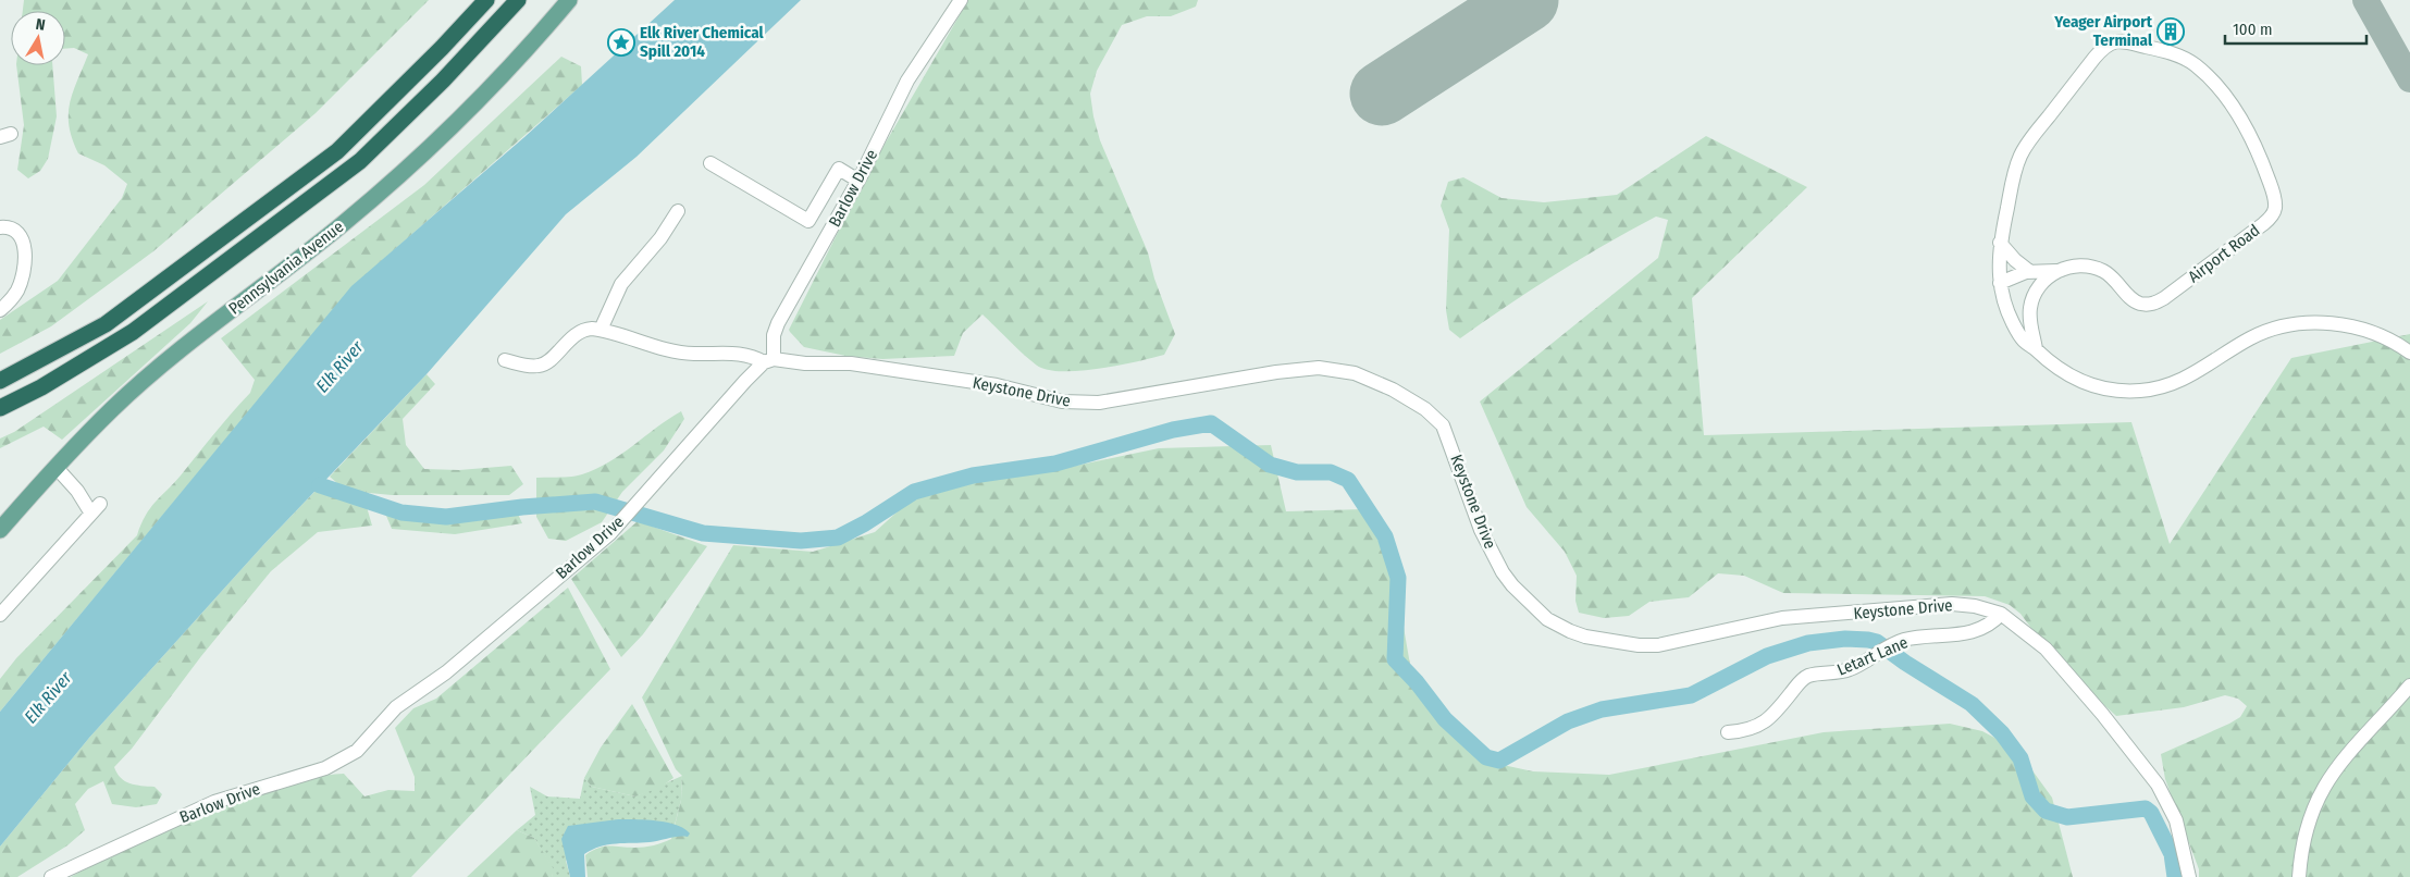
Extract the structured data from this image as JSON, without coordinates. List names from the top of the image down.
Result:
{
  "streets": {
    "main road": ["Pennsylvania Avenue"],
    "street": [
      "Barlow Drive",
      "Airport Road",
      "Keystone Drive",
      "Letart Lane"
    ]
  },
  "crossings": [
    ["Barlow Drive", "Keystone Drive"],
    ["Keystone Drive", "Letart Lane"]
  ],
  "water": ["Elk River"],
  "places": {
    "building": ["Yeager Airport Terminal"],
    "place": ["Elk River Chemical Spill 2014"]
  },
  "scale_bar": "100 m",
  "north": "top"
}
